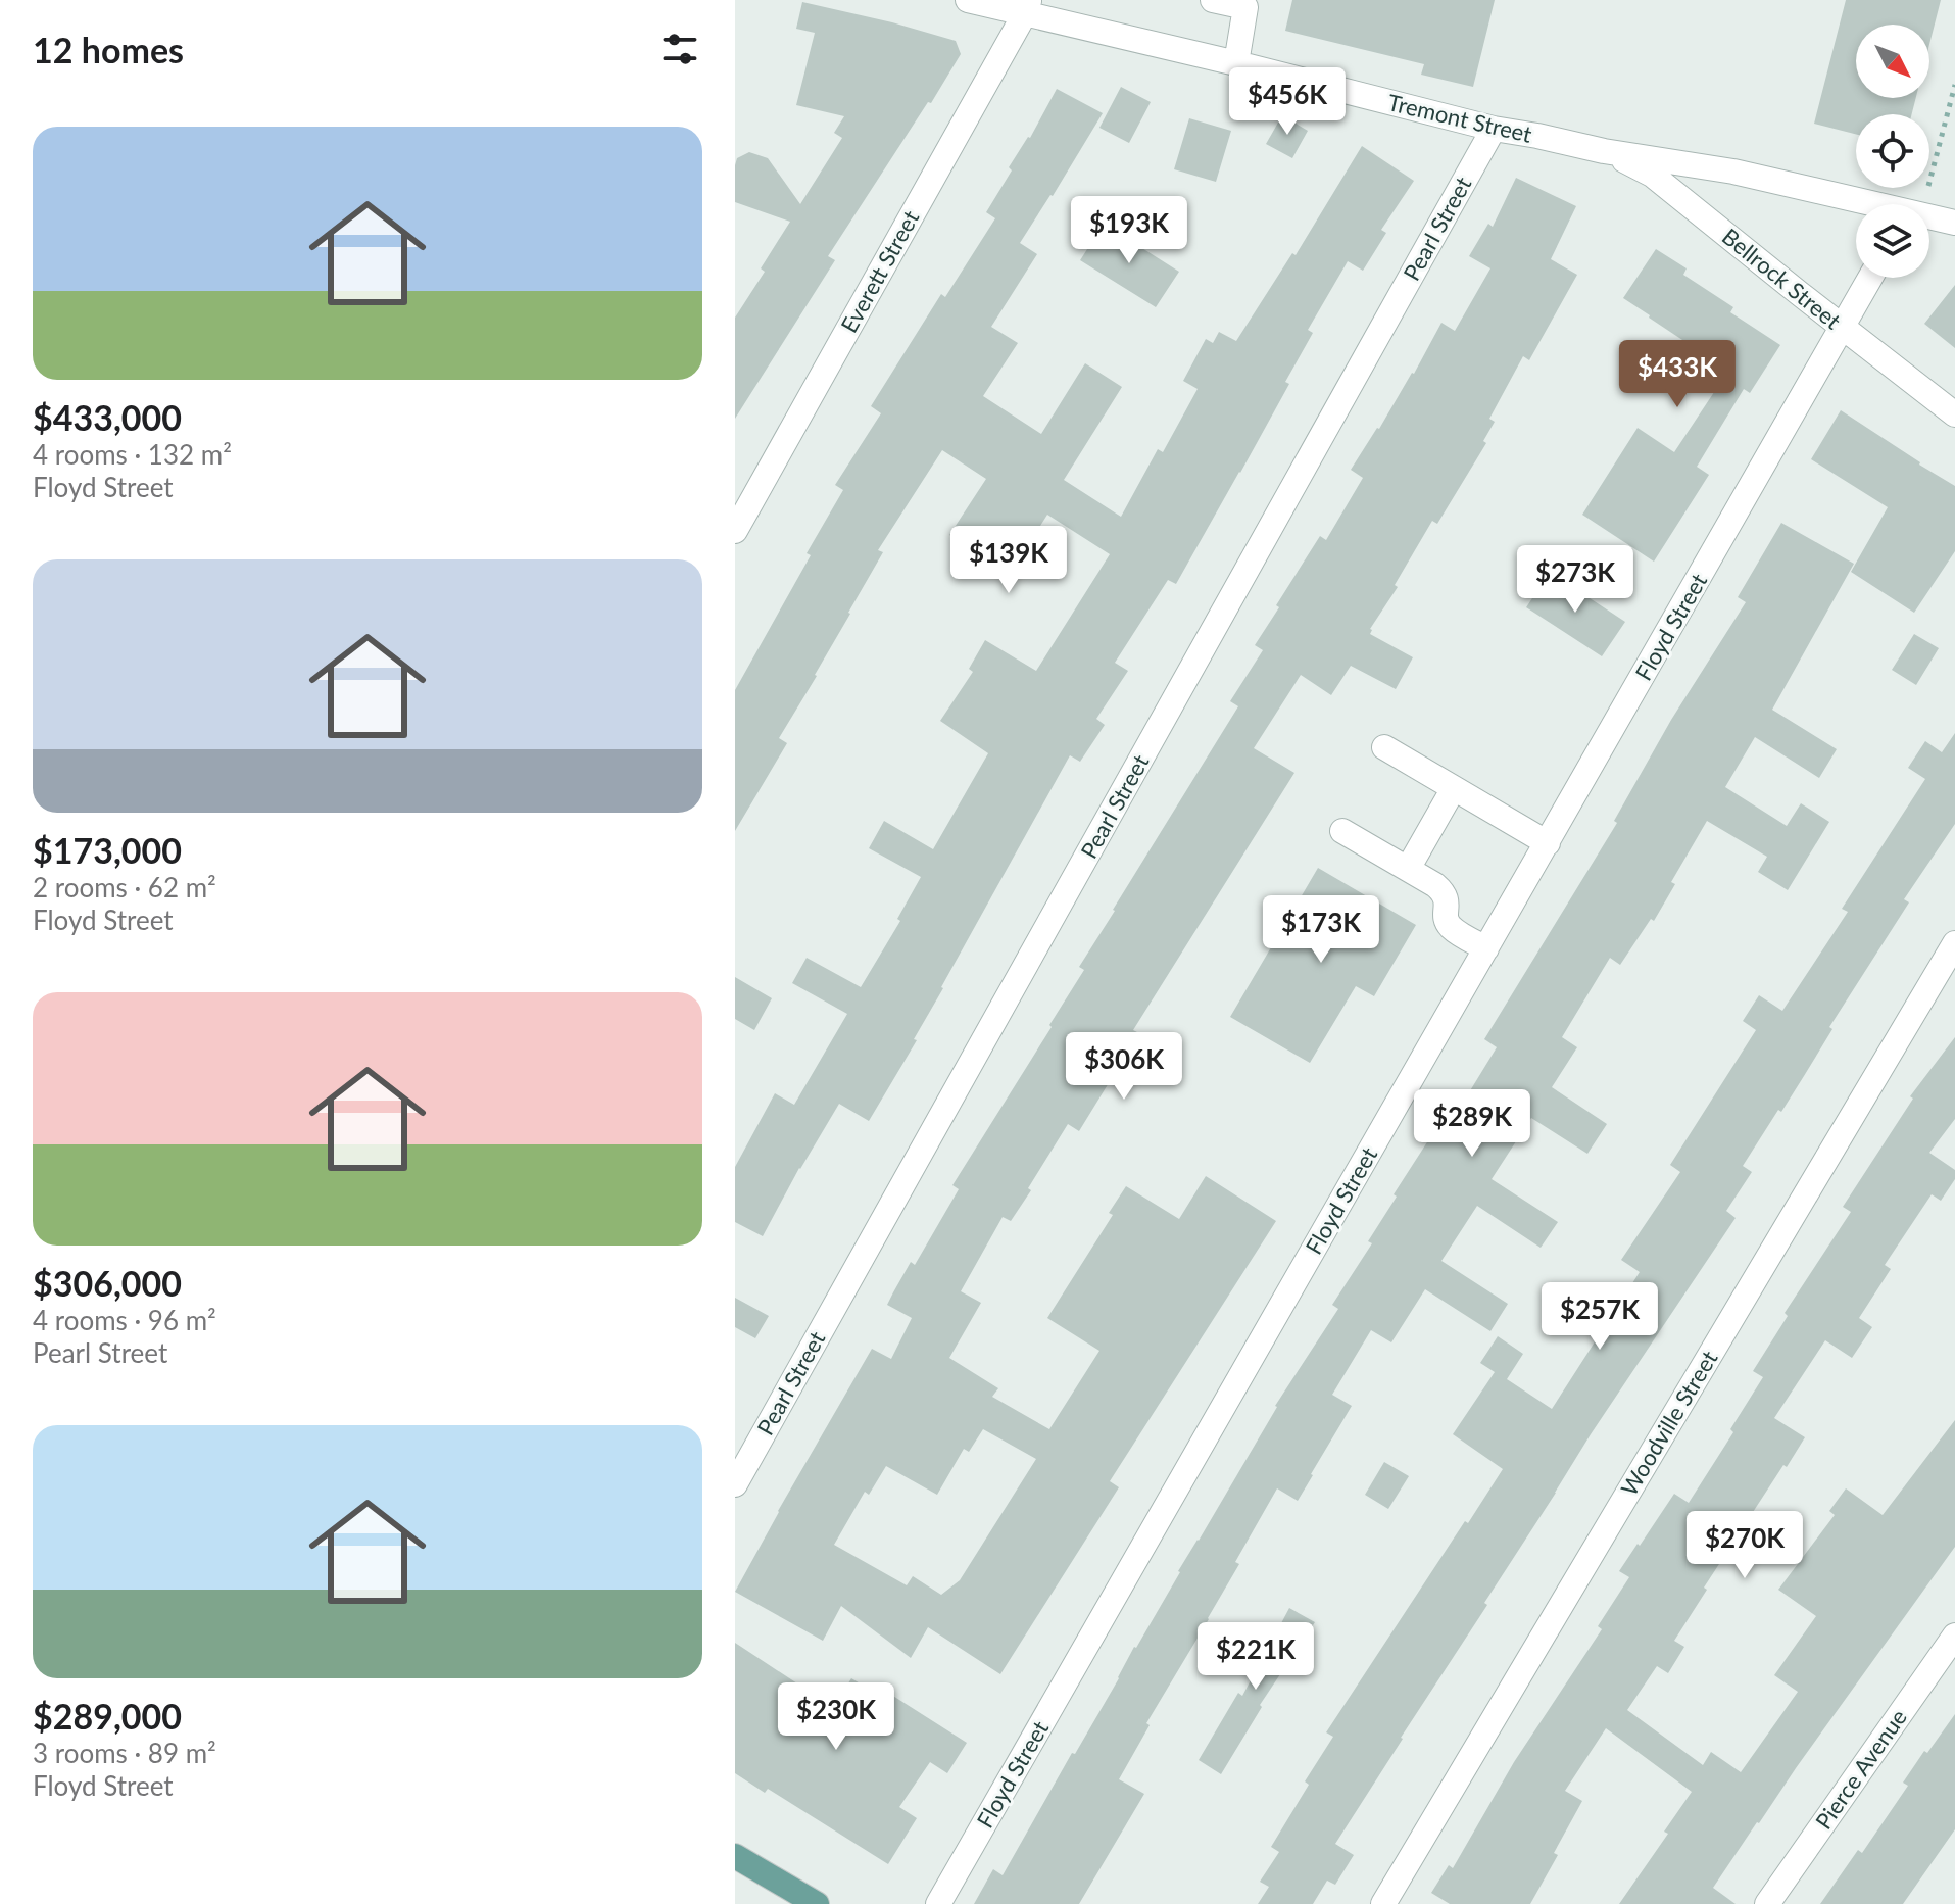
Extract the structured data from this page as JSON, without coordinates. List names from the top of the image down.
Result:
{
  "streets": {
    "street": [
      "Tremont Street",
      "Pearl Street",
      "Everett Street",
      "Bellrock Street",
      "Floyd Street",
      "Woodville Street",
      "Pierce Avenue"
    ]
  },
  "crossings": [
    ["Tremont Street", "Pearl Street"],
    ["Tremont Street", "Everett Street"],
    ["Tremont Street", "Bellrock Street"],
    ["Bellrock Street", "Floyd Street"]
  ],
  "north": "bottom right",
  "page": {
    "heading": "12 homes",
    "price": [
      "$456K",
      "$193K",
      "$433K",
      "$139K",
      "$273K",
      "$173K",
      "$306K",
      "$289K",
      "$257K",
      "$270K",
      "$221K",
      "$230K"
    ],
    "list": [
      {
        "name": "$433,000",
        "note": "4 rooms · 132 m² · Floyd Street"
      },
      {
        "name": "$173,000",
        "note": "2 rooms · 62 m² · Floyd Street"
      },
      {
        "name": "$306,000",
        "note": "4 rooms · 96 m² · Pearl Street"
      },
      {
        "name": "$289,000",
        "note": "3 rooms · 89 m² · Floyd Street"
      }
    ]
  }
}
